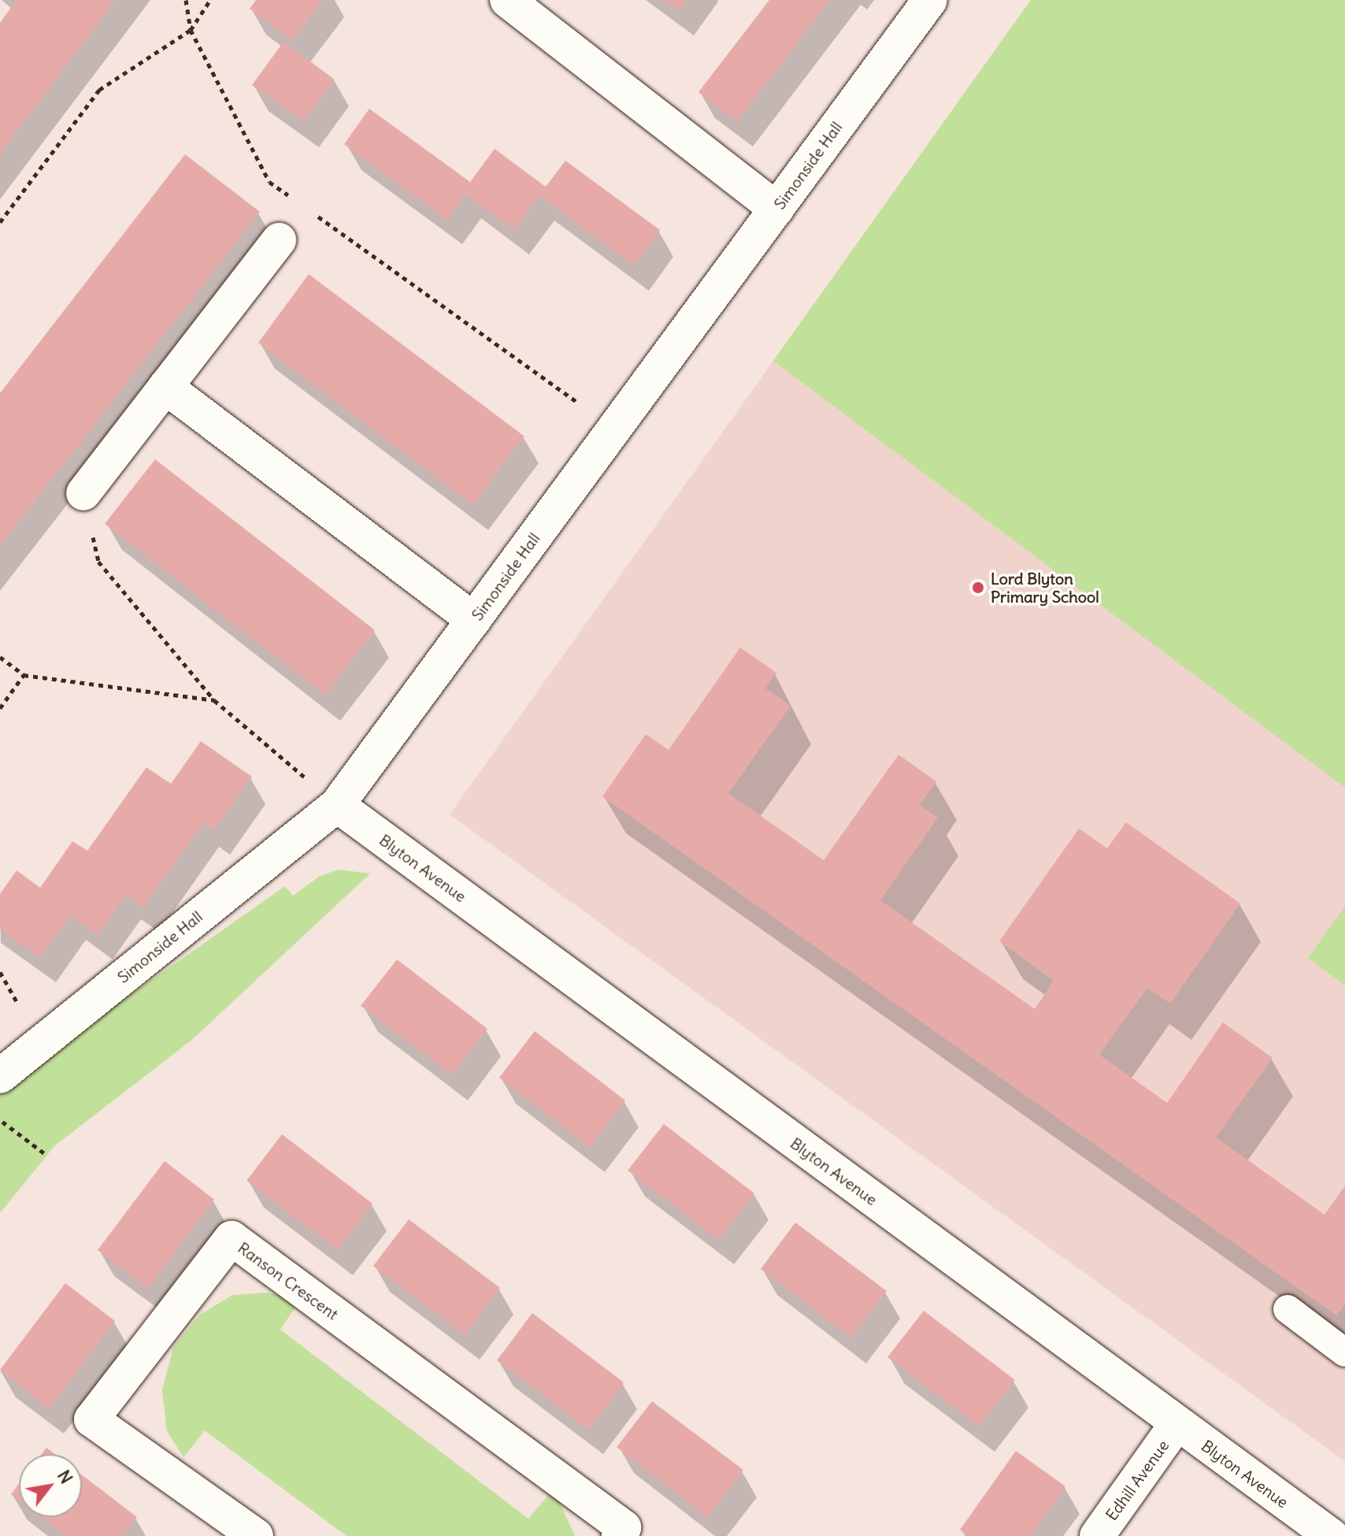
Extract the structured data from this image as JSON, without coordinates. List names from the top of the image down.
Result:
{
  "streets": {
    "street": [
      "Simonside Hall",
      "Blyton Avenue",
      "Ranson Crescent",
      "Edhill Avenue"
    ]
  },
  "crossings": [
    ["Simonside Hall", "Blyton Avenue"],
    ["Blyton Avenue", "Edhill Avenue"]
  ],
  "places": ["Lord Blyton Primary School"],
  "north": "top right"
}
